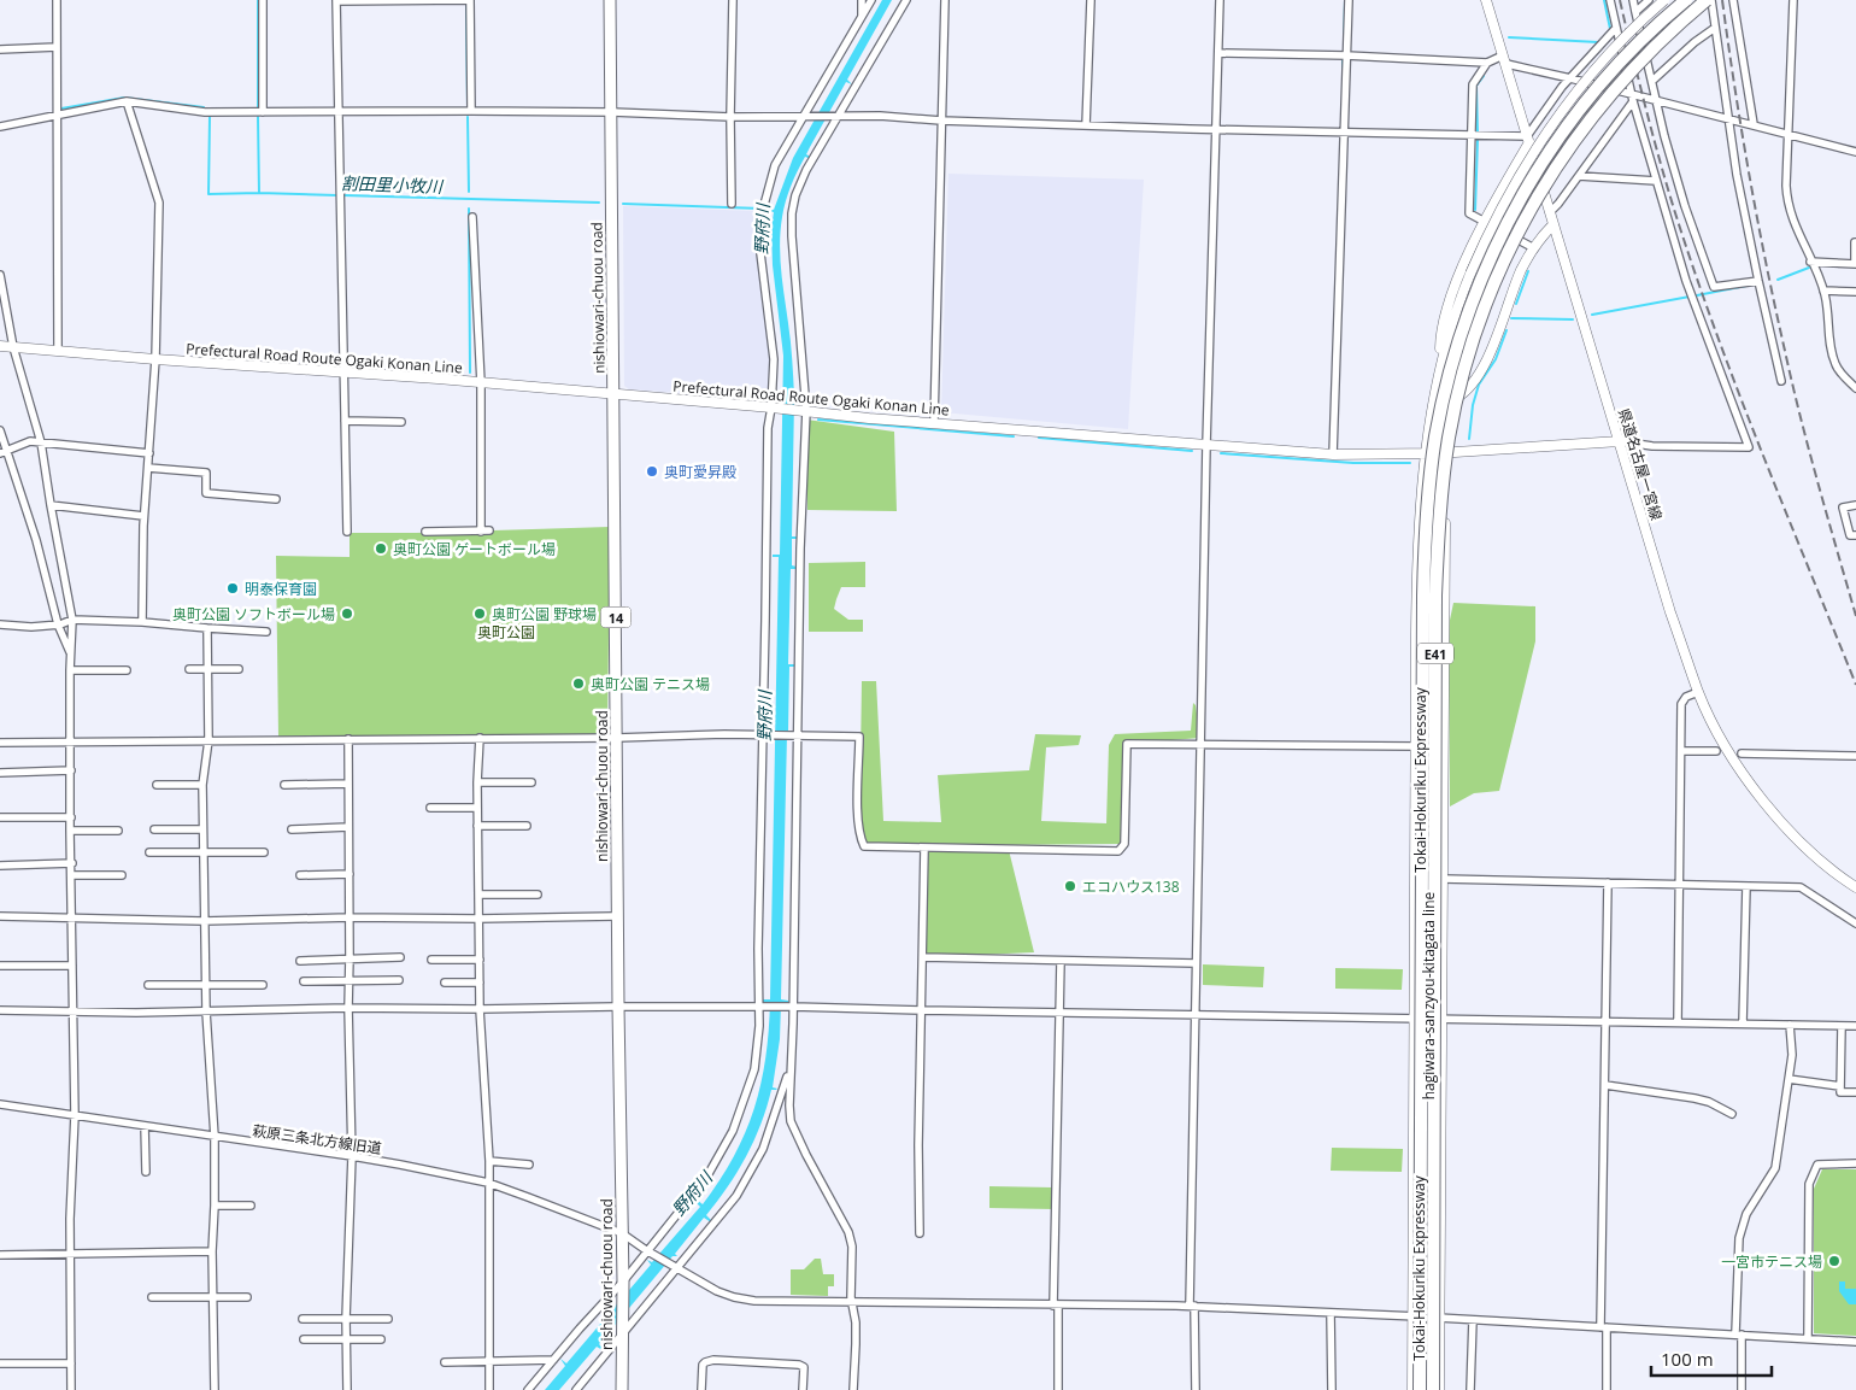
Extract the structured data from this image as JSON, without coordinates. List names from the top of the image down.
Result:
{
  "streets": {
    "highway": ["E41", "Tokai-Hokuriku Expressway"],
    "main road": [
      "nishiowari-chuou road",
      "Prefectural Road Route Ogaki Konan Line",
      "県道名古屋一宮線",
      "14",
      "hagiwara-sanzyou-kitagata line"
    ],
    "street": ["萩原三条北方線旧道"]
  },
  "crossings": [
    ["nishiowari-chuou road", "Prefectural Road Route Ogaki Konan Line"],
    ["nishiowari-chuou road", "萩原三条北方線旧道"],
    ["Prefectural Road Route Ogaki Konan Line", "県道名古屋一宮線"],
    ["Prefectural Road Route Ogaki Konan Line", "hagiwara-sanzyou-kitagata line"],
    ["hagiwara-sanzyou-kitagata line", "萩原三条北方線旧道"]
  ],
  "water": ["割田里小牧川", "野府川"],
  "parks": ["奥町公園"],
  "places": [
    "奥町愛昇殿",
    "奥町公園 ゲートボール場",
    "明泰保育園",
    "奥町公園 ソフトボール場",
    "奥町公園 野球場",
    "奥町公園 テニス場",
    "エコハウス138",
    "一宮市テニス場"
  ],
  "scale_bar": "100 m"
}
